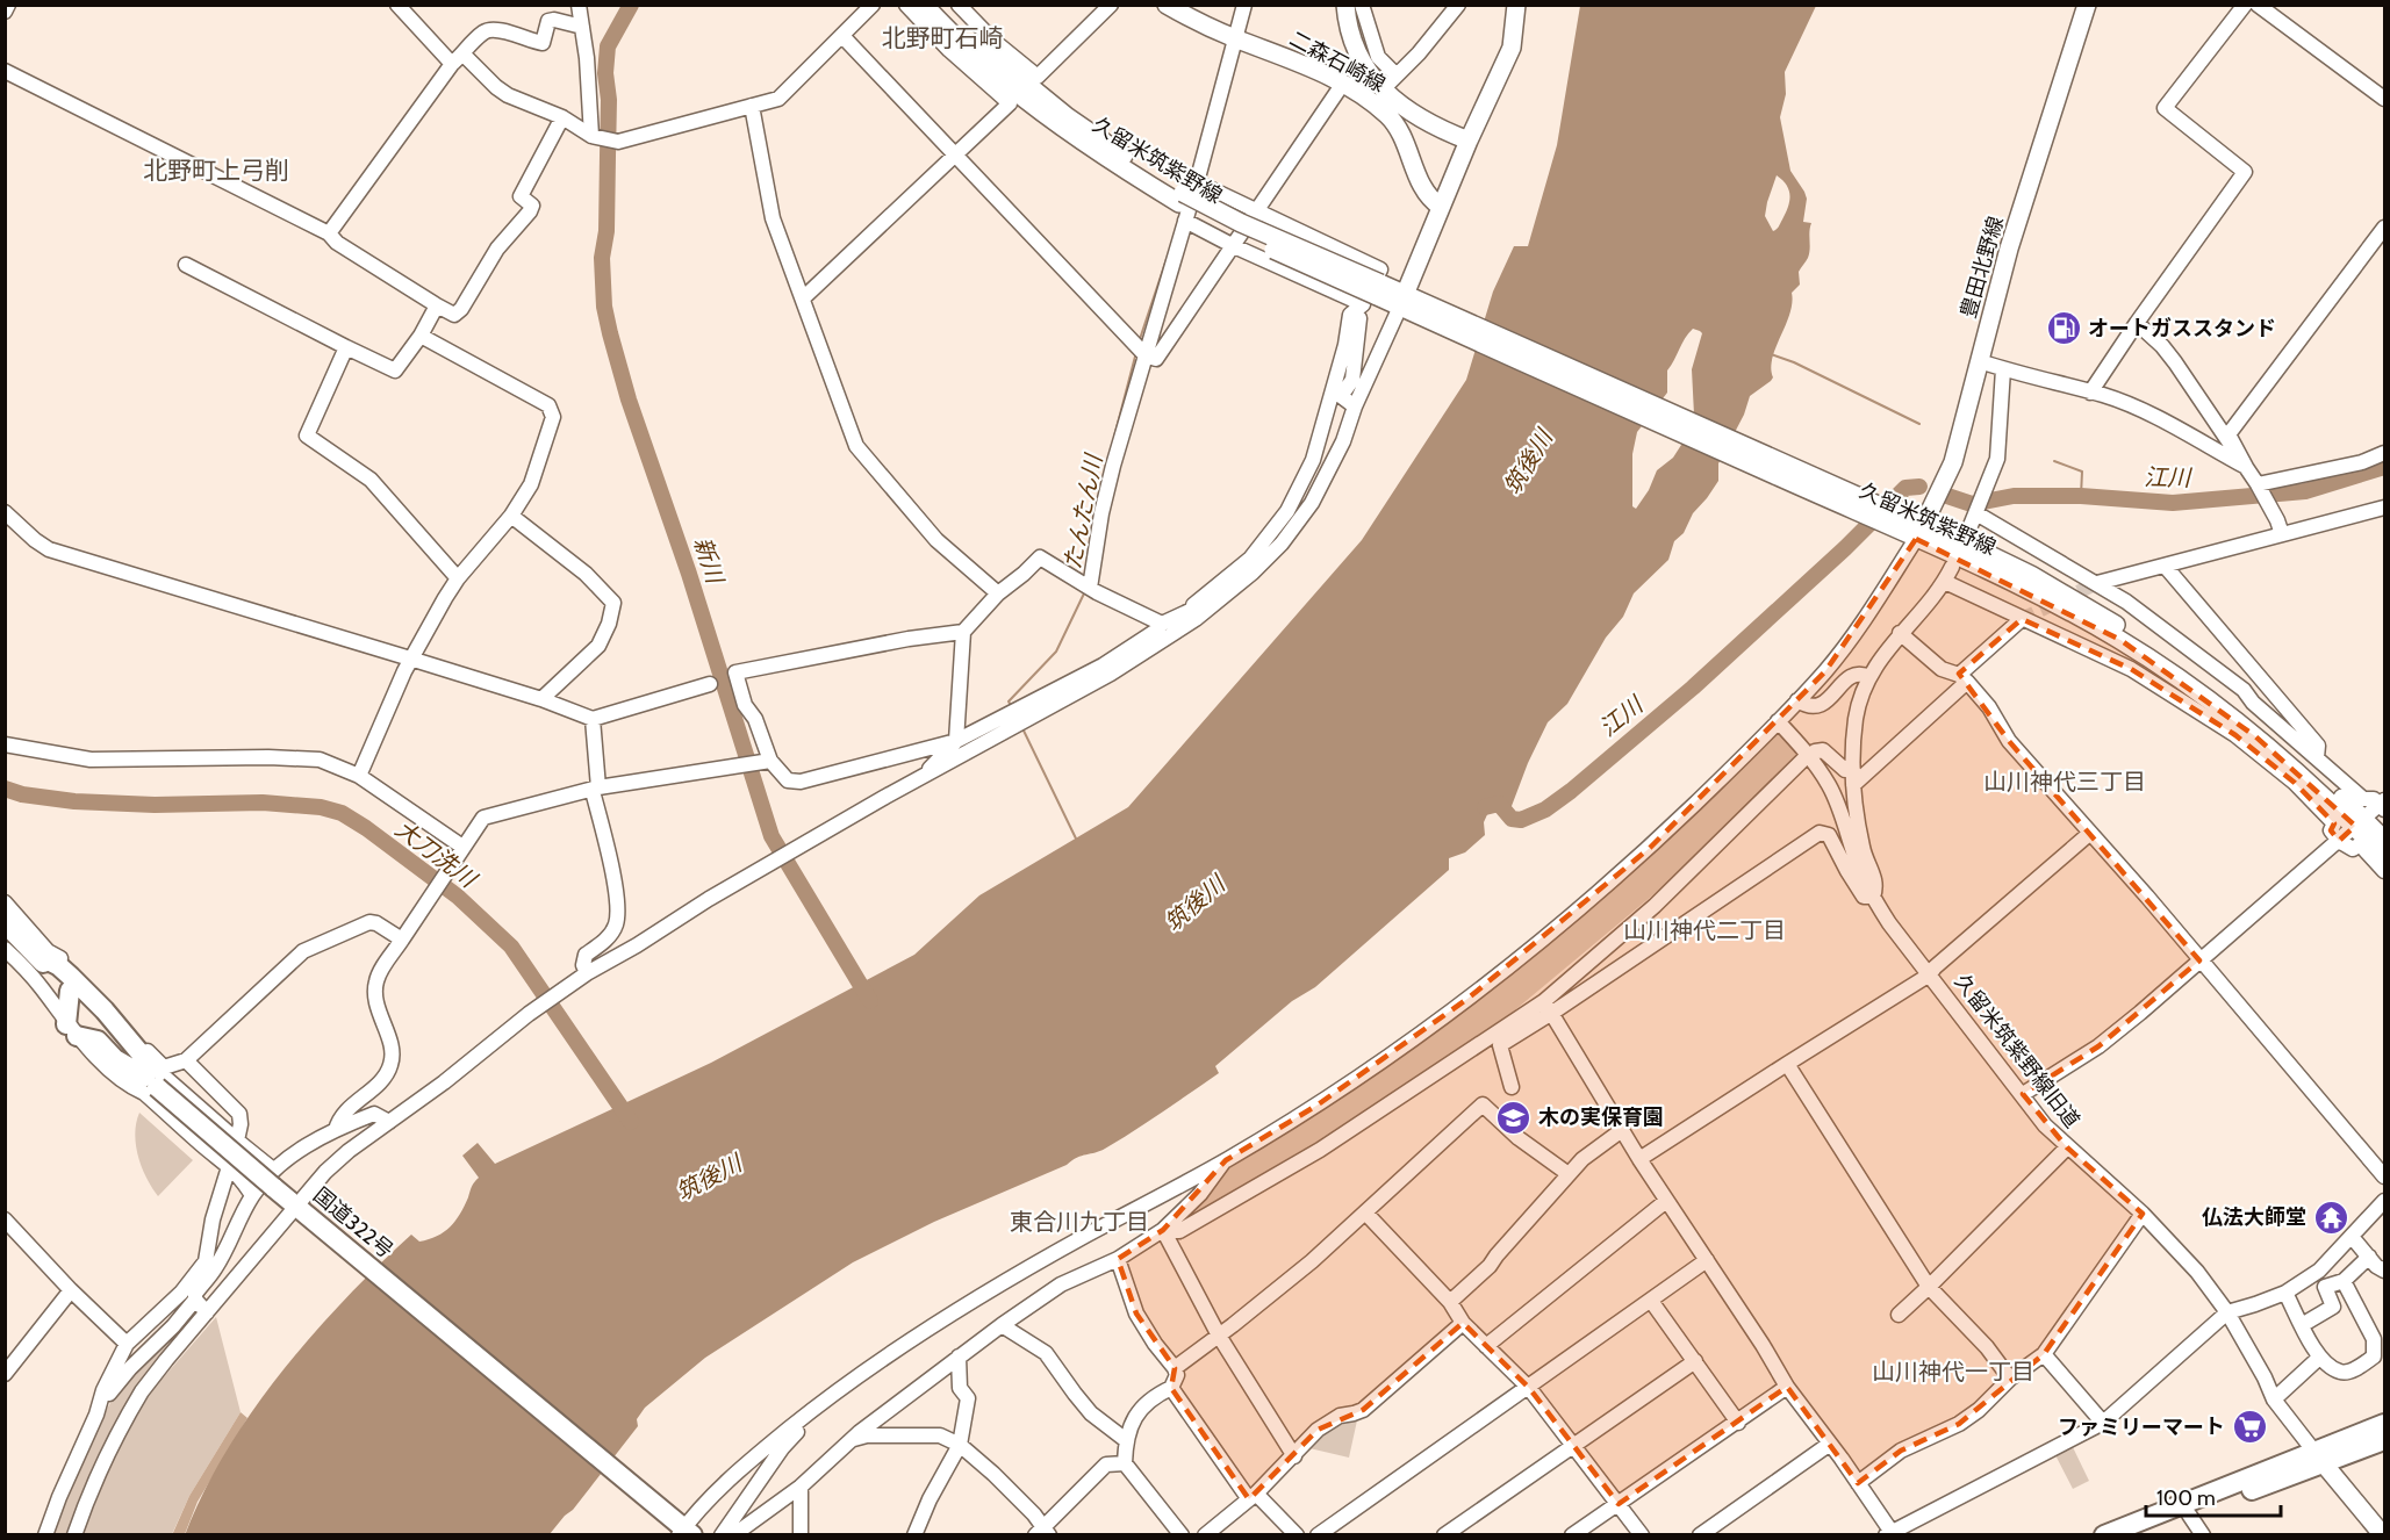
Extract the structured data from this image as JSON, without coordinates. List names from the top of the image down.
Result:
{
  "streets": {
    "highway": ["国道322号"],
    "main road": ["二森石崎線", "久留米筑紫野線", "豊田北野線"],
    "street": ["久留米筑紫野線旧道"]
  },
  "crossings": [
    ["久留米筑紫野線", "豊田北野線"]
  ],
  "districts": [
    "北野町石崎",
    "北野町上弓削",
    "山川神代三丁目",
    "山川神代二丁目",
    "東合川九丁目",
    "山川神代一丁目"
  ],
  "water": [
    "筑後川",
    "江川",
    "たんたん川",
    "新川",
    "大刀洗川"
  ],
  "places": {
    "fuel station": ["オートガススタンド"],
    "school or university": ["木の実保育園"],
    "temple": ["仏法大師堂"],
    "supermarket": ["ファミリーマート"]
  },
  "scale_bar": "100 m"
}
